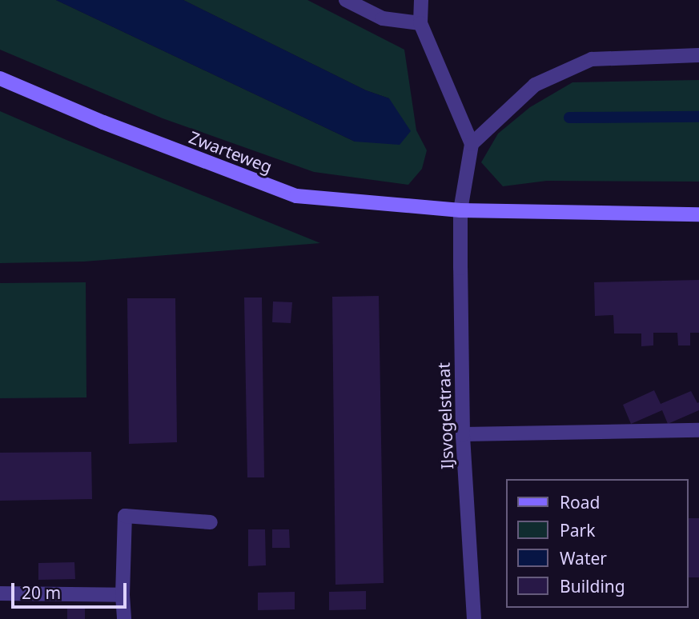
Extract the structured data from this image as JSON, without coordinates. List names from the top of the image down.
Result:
{
  "streets": {
    "main road": ["Zwarteweg"],
    "street": ["IJsvogelstraat"]
  },
  "crossings": [
    ["Zwarteweg", "IJsvogelstraat"]
  ],
  "legend": [
    "Road",
    "Park",
    "Water",
    "Building"
  ],
  "scale_bar": "20 m"
}
